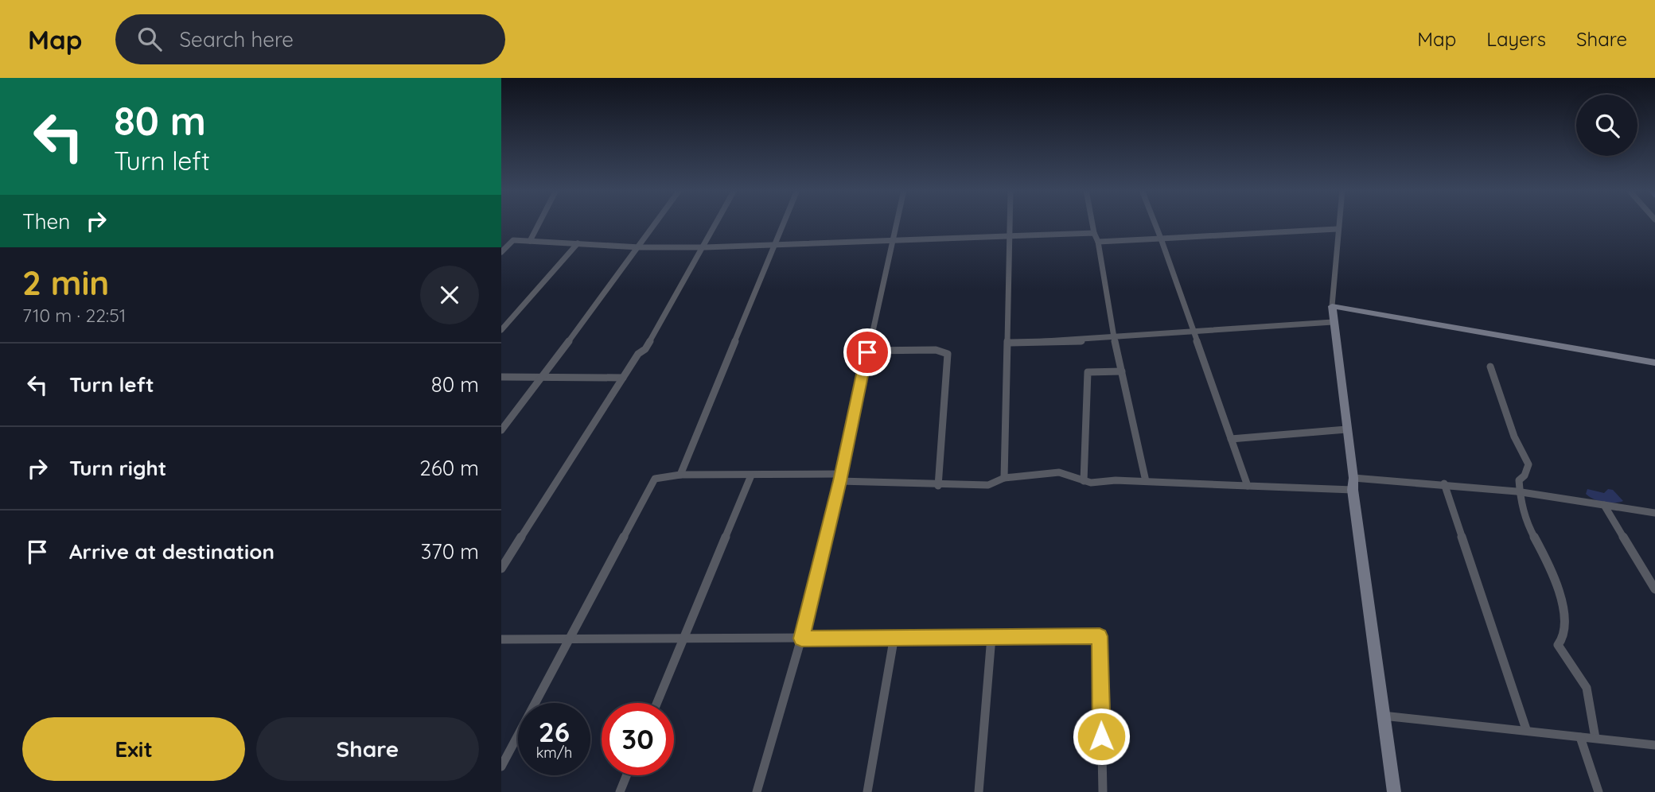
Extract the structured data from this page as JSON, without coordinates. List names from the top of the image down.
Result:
{
  "page": {
    "header": "Map",
    "search": "Search here",
    "nav": ["Map", "Layers", "Share"],
    "turn": ["80 m", "Turn left"],
    "then": "Then",
    "heading": ["2 min", "710 m · 22:51"],
    "list": [
      {
        "name": "Turn left",
        "value": "80 m"
      },
      {
        "name": "Turn right",
        "value": "260 m"
      },
      {
        "name": "Arrive at destination",
        "value": "370 m"
      }
    ],
    "speed": "26 km/h",
    "limit": "30",
    "buttons": ["Exit", "Share"]
  }
}
